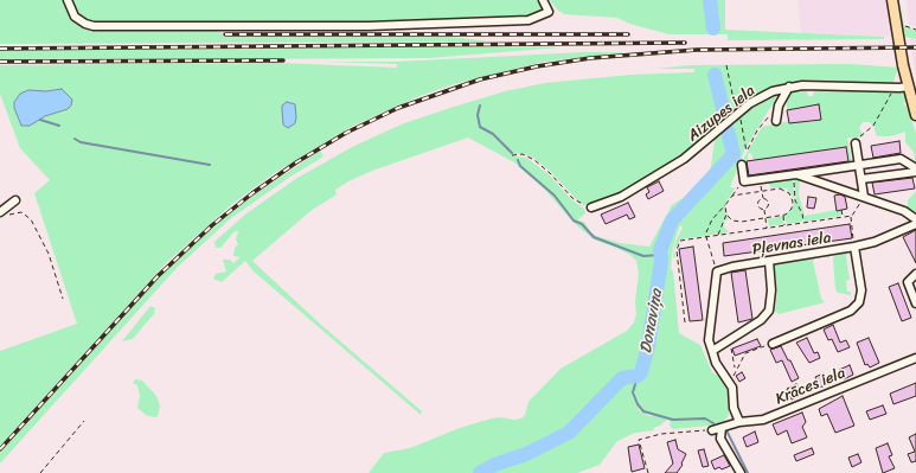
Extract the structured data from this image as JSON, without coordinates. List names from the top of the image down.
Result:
{
  "streets": {
    "street": ["Aizupes iela", "Pļevnas iela", "Krāces iela"]
  },
  "water": ["Donaviņa"]
}
